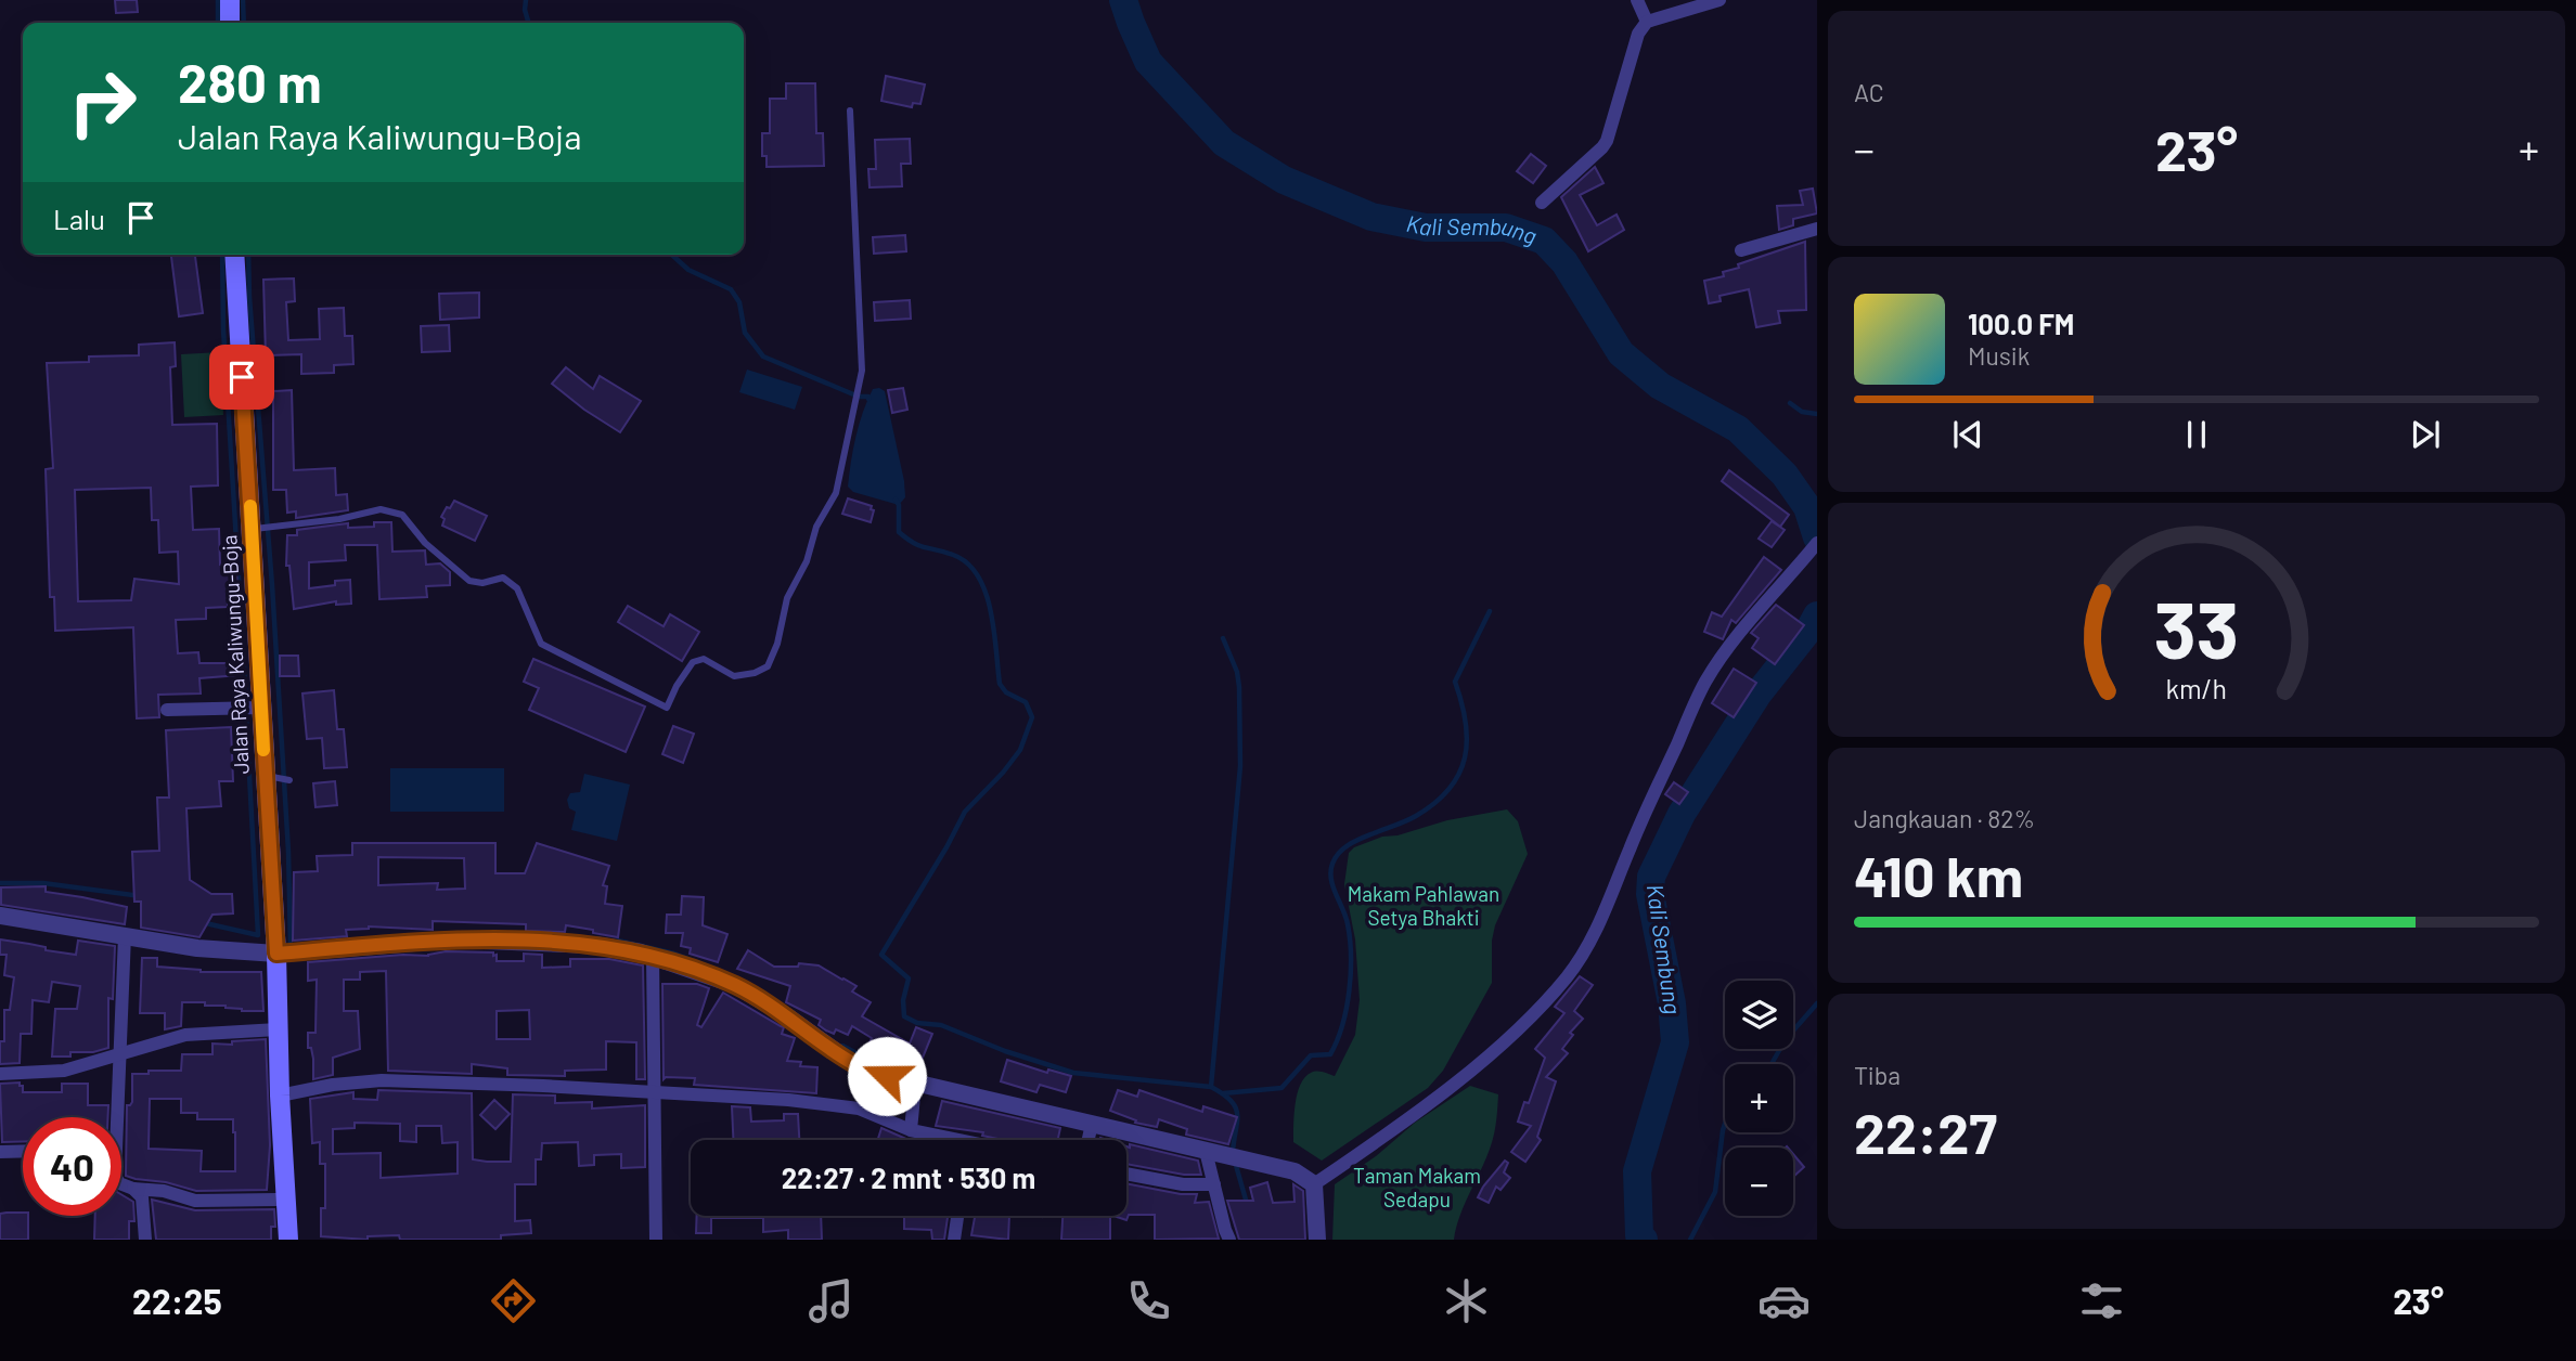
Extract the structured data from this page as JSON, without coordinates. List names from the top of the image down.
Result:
{
  "streets": {
    "main road": ["Jalan Raya Kaliwungu-Boja"]
  },
  "water": ["Kali Sembung"],
  "parks": ["Makam Pahlawan Setya Bhakti", "Taman Makam Sedapu"],
  "page": {
    "tile": [
      "AC",
      ["Jangkauan · 82%", "410 km"],
      ["Tiba", "22:27"]
    ],
    "turn": ["280 m", "Jalan Raya Kaliwungu-Boja"],
    "heat": ["−", "23°", "+"],
    "then": "Lalu",
    "song": ["100.0 FM", "Musik"],
    "map_buttons": ["+", "−"],
    "limit": "40",
    "trip": "22:27 · 2 mnt · 530 m",
    "tabs": ["22:25", "23°"],
    "gauge": ["33", "km/h"]
  }
}
